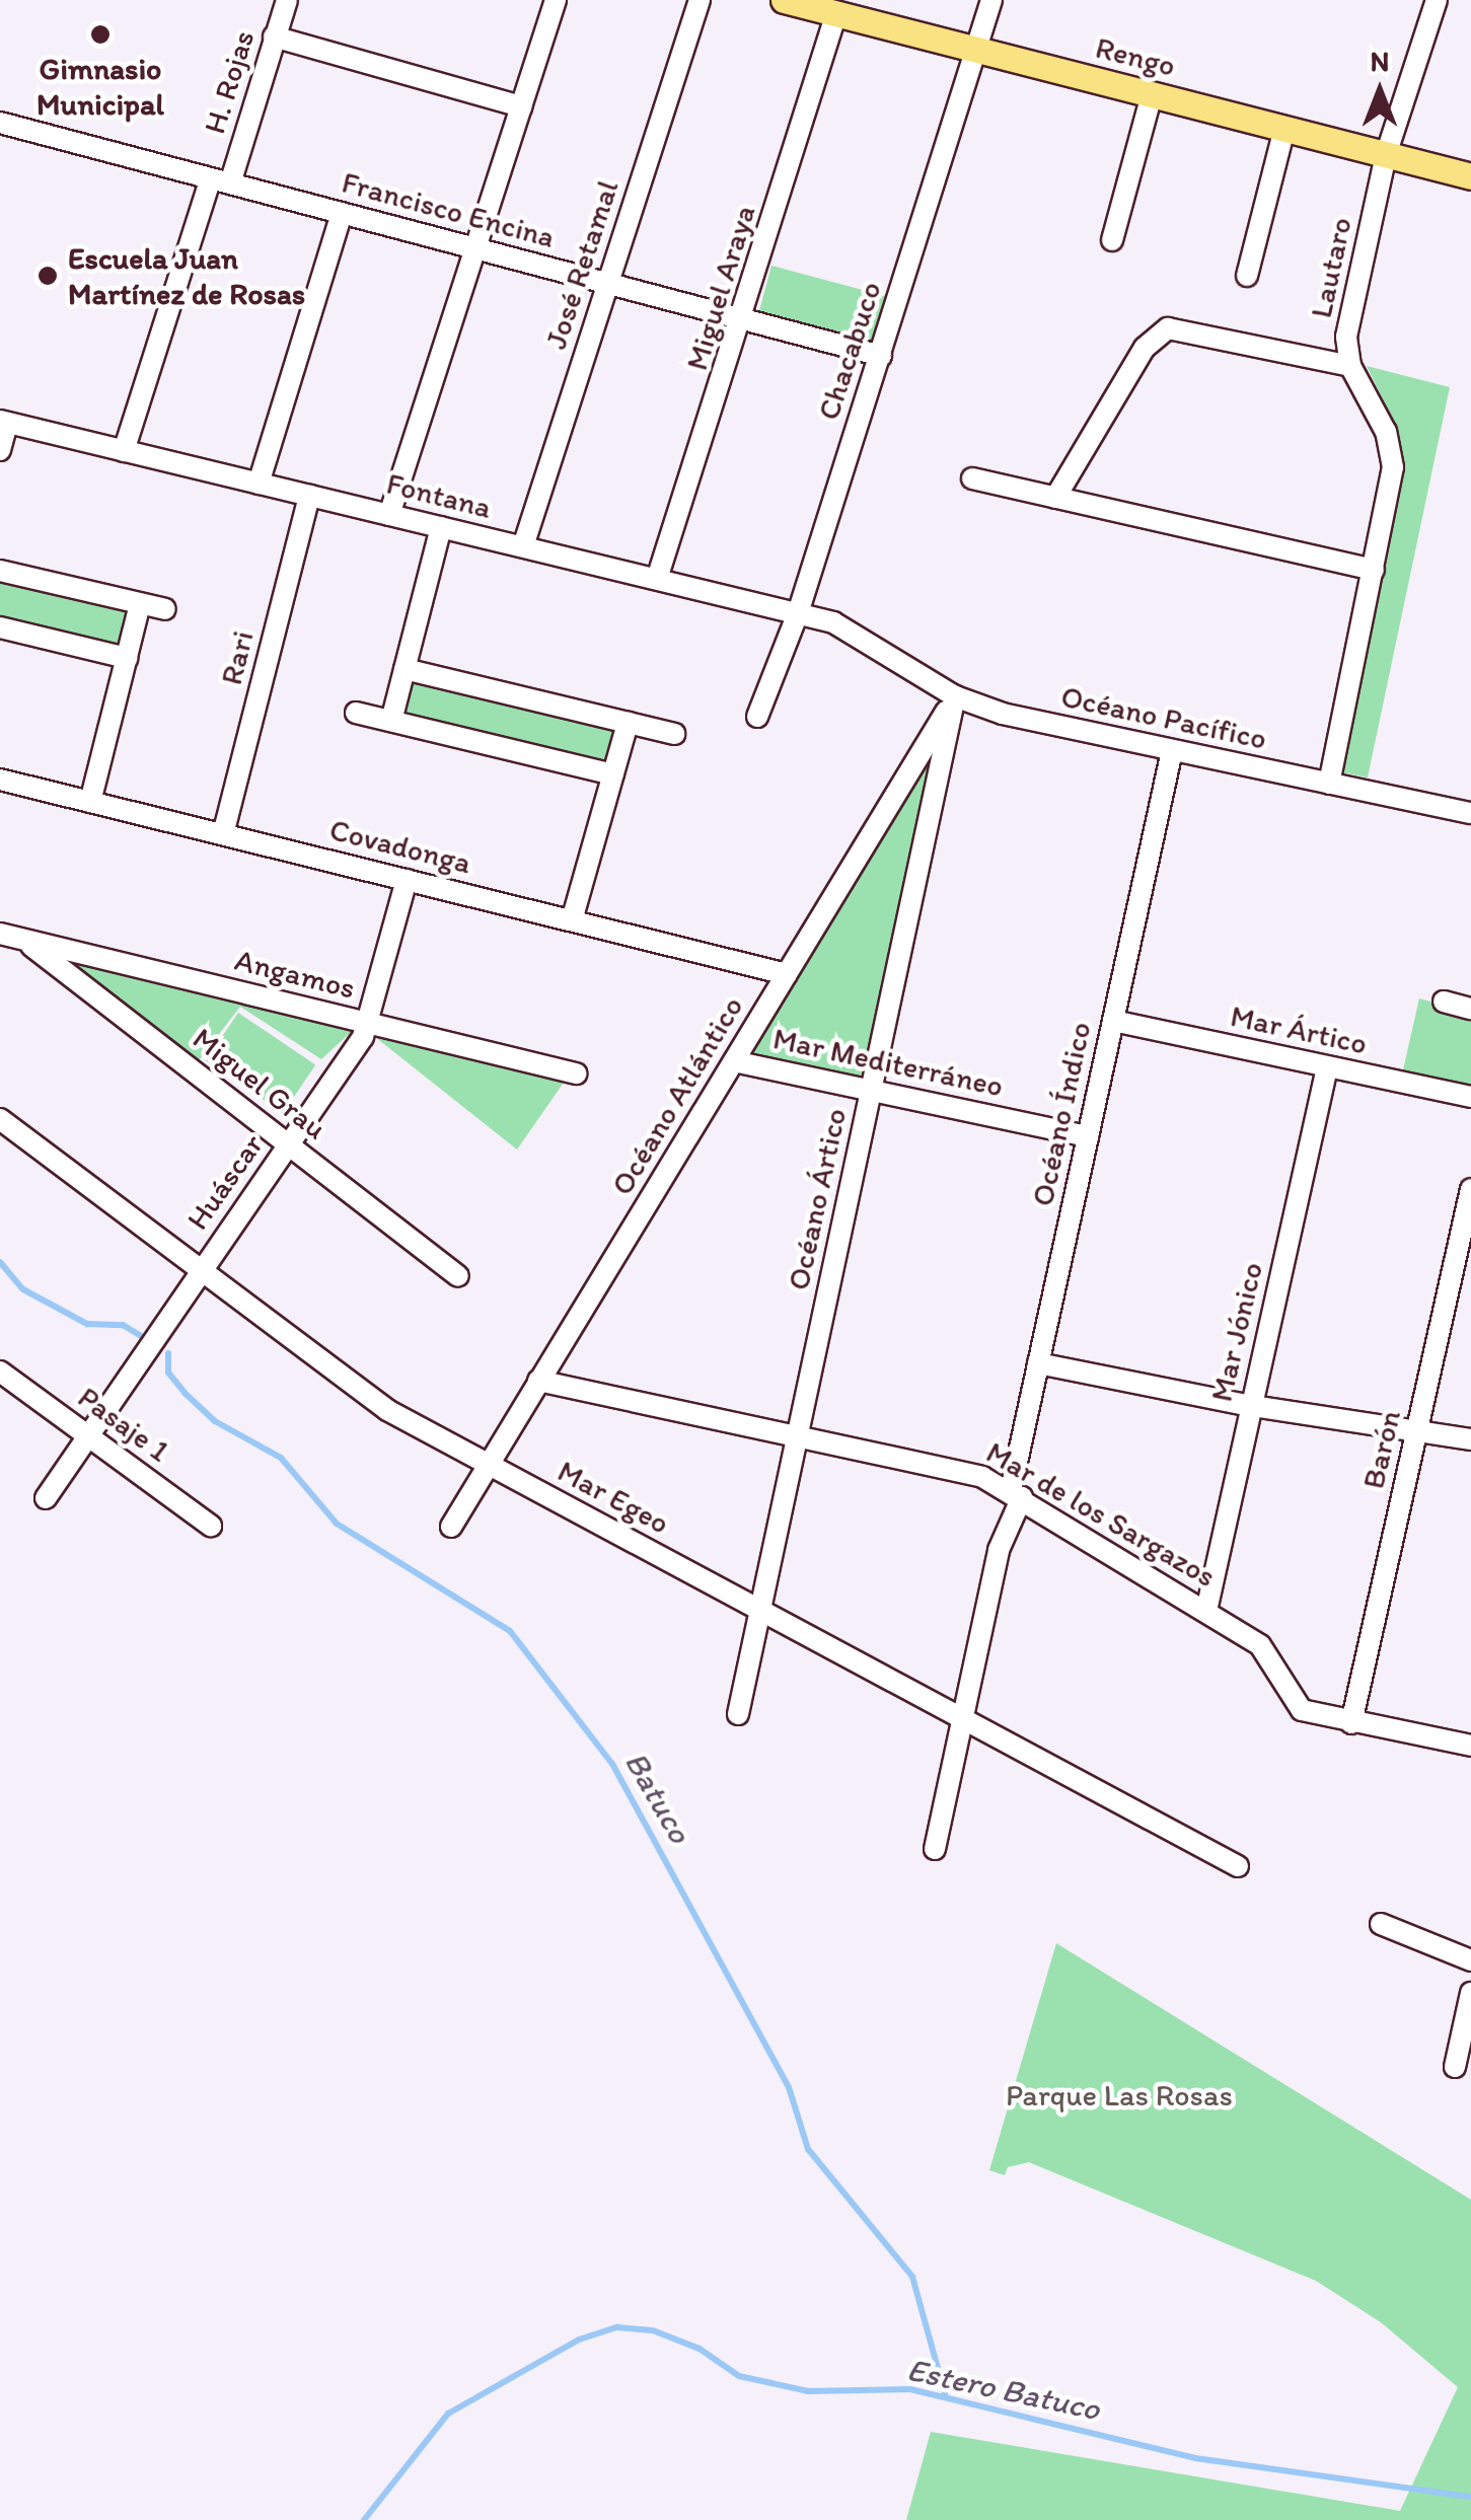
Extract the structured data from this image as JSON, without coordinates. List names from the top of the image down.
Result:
{
  "streets": {
    "main road": ["Rengo"],
    "street": [
      "H. Rojas",
      "Francisco Encina",
      "José Retamal",
      "Lautaro",
      "Miguel Araya",
      "Chacabuco",
      "Fontana",
      "Rari",
      "Océano Pacífico",
      "Covadonga",
      "Angamos",
      "Mar Ártico",
      "Mar Mediterráneo",
      "Miguel Grau",
      "Océano Atlántico",
      "Océano Índico",
      "Huáscar",
      "Océano Ártico",
      "Mar Jónico",
      "Pasaje 1",
      "Barón",
      "Mar Egeo",
      "Mar de los Sargazos"
    ]
  },
  "crossings": [
    ["Rengo", "Lautaro"],
    ["Rengo", "Miguel Araya"],
    ["Rengo", "Chacabuco"],
    ["H. Rojas", "Francisco Encina"],
    ["H. Rojas", "Fontana"],
    ["Francisco Encina", "José Retamal"],
    ["Francisco Encina", "Miguel Araya"],
    ["Francisco Encina", "Chacabuco"],
    ["José Retamal", "Fontana"],
    ["Lautaro", "Océano Pacífico"],
    ["Miguel Araya", "Fontana"],
    ["Chacabuco", "Fontana"],
    ["Fontana", "Rari"],
    ["Fontana", "Océano Pacífico"],
    ["Rari", "Covadonga"],
    ["Océano Pacífico", "Océano Atlántico"],
    ["Océano Pacífico", "Océano Índico"],
    ["Océano Pacífico", "Océano Ártico"],
    ["Covadonga", "Océano Atlántico"],
    ["Covadonga", "Huáscar"],
    ["Angamos", "Miguel Grau"],
    ["Angamos", "Huáscar"],
    ["Mar Ártico", "Océano Índico"],
    ["Mar Ártico", "Mar Jónico"],
    ["Mar Mediterráneo", "Océano Atlántico"],
    ["Mar Mediterráneo", "Océano Índico"],
    ["Mar Mediterráneo", "Océano Ártico"],
    ["Miguel Grau", "Huáscar"],
    ["Océano Atlántico", "Océano Ártico"],
    ["Océano Atlántico", "Mar Egeo"],
    ["Océano Atlántico", "Mar de los Sargazos"],
    ["Océano Índico", "Mar Egeo"],
    ["Océano Índico", "Mar de los Sargazos"],
    ["Huáscar", "Pasaje 1"],
    ["Huáscar", "Mar Egeo"],
    ["Océano Ártico", "Mar Egeo"],
    ["Océano Ártico", "Mar de los Sargazos"],
    ["Mar Jónico", "Mar de los Sargazos"],
    ["Barón", "Mar de los Sargazos"]
  ],
  "water": ["Batuco", "Estero Batuco"],
  "parks": ["Parque Las Rosas"],
  "places": ["Gimnasio Municipal", "Escuela Juan Martínez de Rosas"],
  "north": "top"
}
